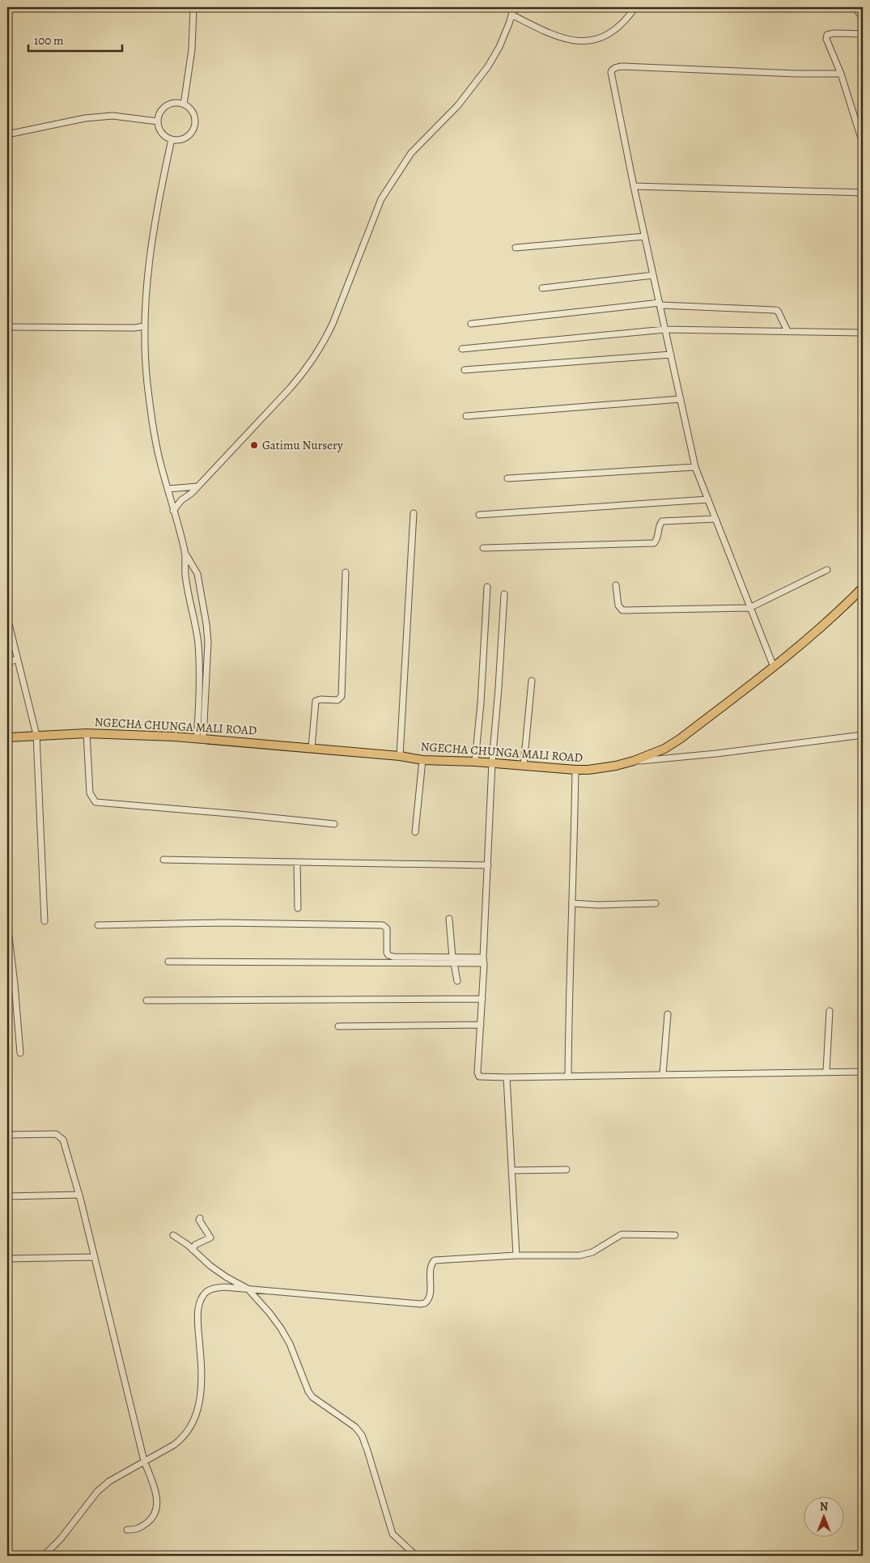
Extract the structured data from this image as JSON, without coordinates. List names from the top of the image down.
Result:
{
  "streets": {
    "main road": ["NGECHA CHUNGA MALI ROAD"]
  },
  "places": ["Gatimu Nursery"],
  "scale_bar": "100 m",
  "north": "top"
}
